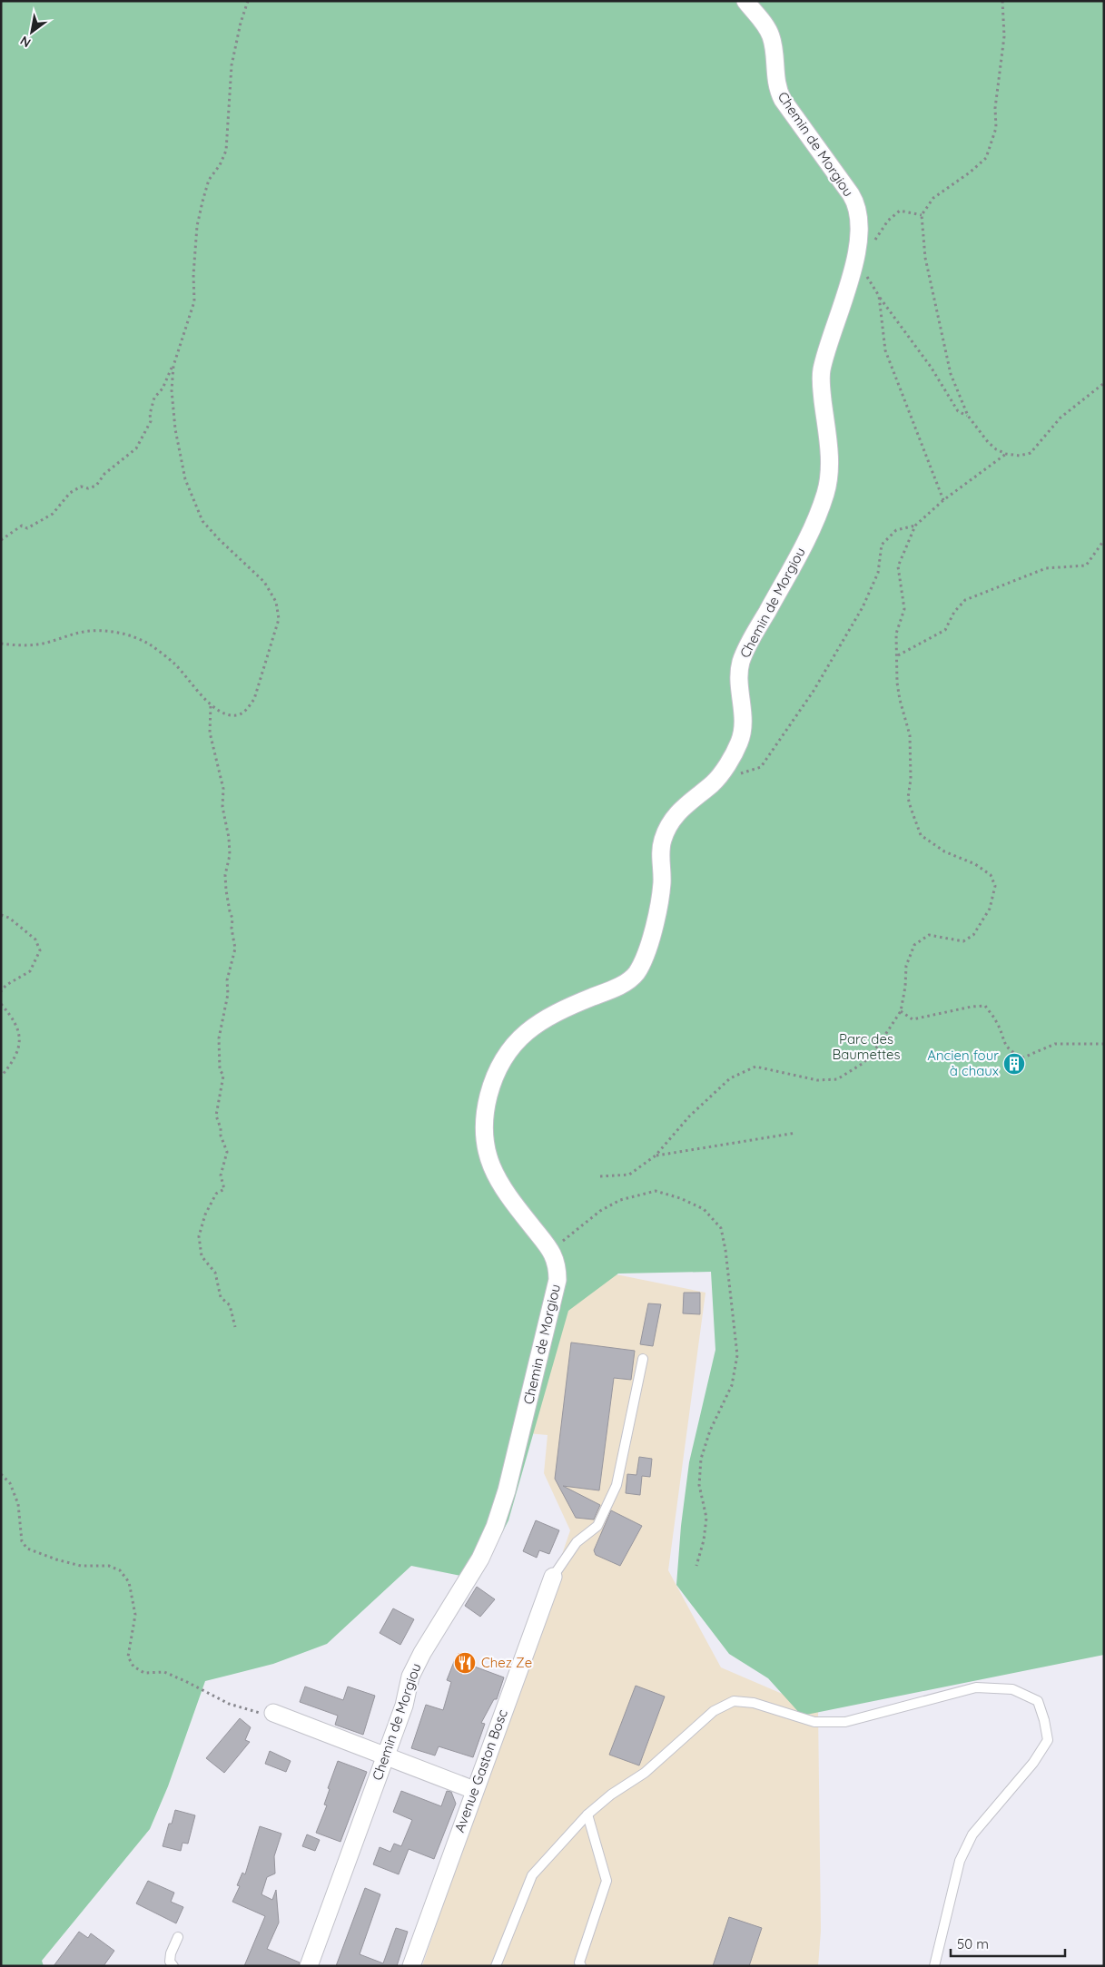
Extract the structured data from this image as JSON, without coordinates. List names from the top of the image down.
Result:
{
  "streets": {
    "street": ["Chemin de Morgiou", "Avenue Gaston Bosc"]
  },
  "parks": ["Parc des Baumettes"],
  "places": {
    "building": ["Ancien four à chaux"],
    "restaurant": ["Chez Ze"]
  },
  "scale_bar": "50 m",
  "north": "bottom left"
}
